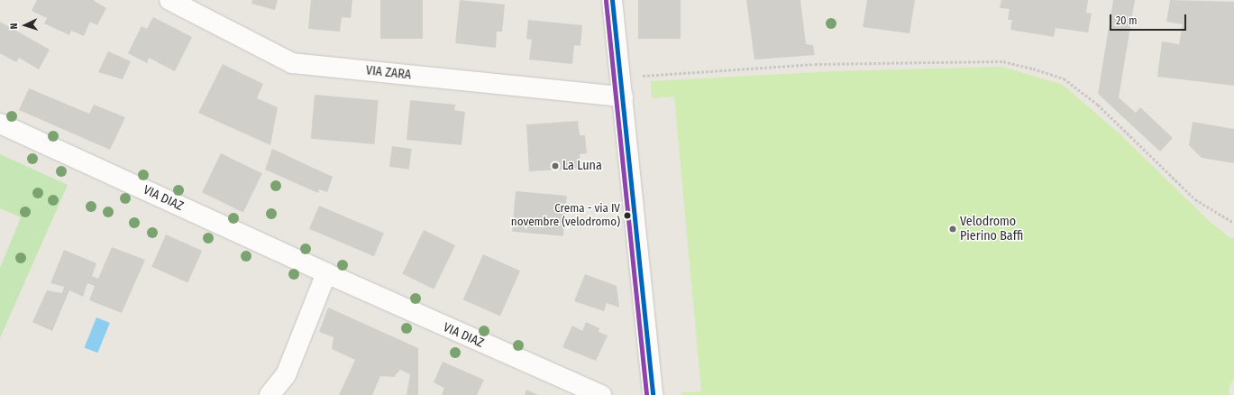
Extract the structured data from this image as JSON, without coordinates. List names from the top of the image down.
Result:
{
  "streets": {
    "street": ["VIA ZARA", "VIA DIAZ"]
  },
  "places": ["La Luna", "Crema - via IV novembre (velodromo)", "Velodromo Pierino Baffi"],
  "scale_bar": "20 m",
  "north": "left"
}
